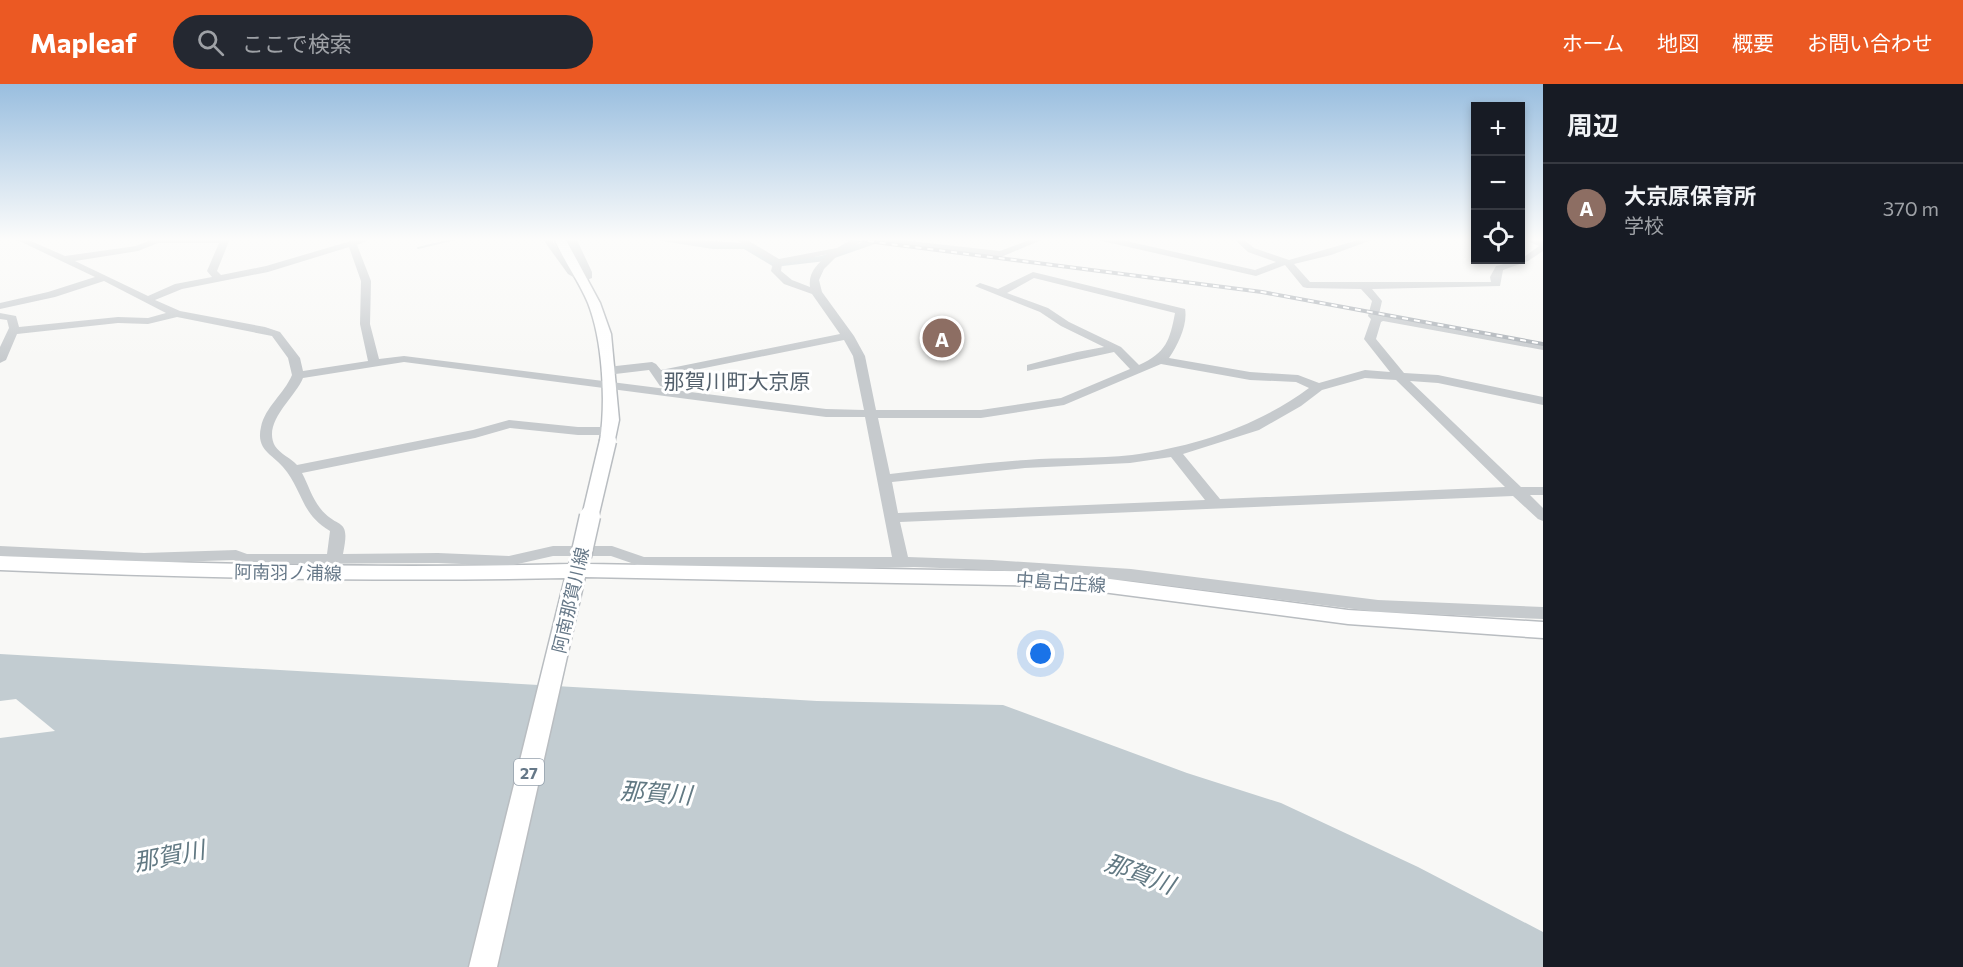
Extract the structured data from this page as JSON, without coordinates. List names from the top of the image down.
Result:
{
  "streets": {
    "main road": [
      "阿南羽ノ浦線",
      "中島古庄線",
      "阿南那賀川線",
      "27"
    ]
  },
  "crossings": [
    ["阿南羽ノ浦線", "中島古庄線"],
    ["阿南羽ノ浦線", "阿南那賀川線"],
    ["中島古庄線", "阿南那賀川線"]
  ],
  "districts": ["那賀川町大京原"],
  "water": ["那賀川"],
  "page": {
    "header": "Mapleaf",
    "search": "ここで検索",
    "nav": [
      "ホーム",
      "地図",
      "概要",
      "お問い合わせ"
    ],
    "heading": "周辺",
    "map_buttons": ["+", "−"],
    "list": [
      {
        "mark": "A",
        "name": "大京原保育所",
        "note": "学校",
        "value": "370 m"
      }
    ],
    "pins": "A"
  }
}
